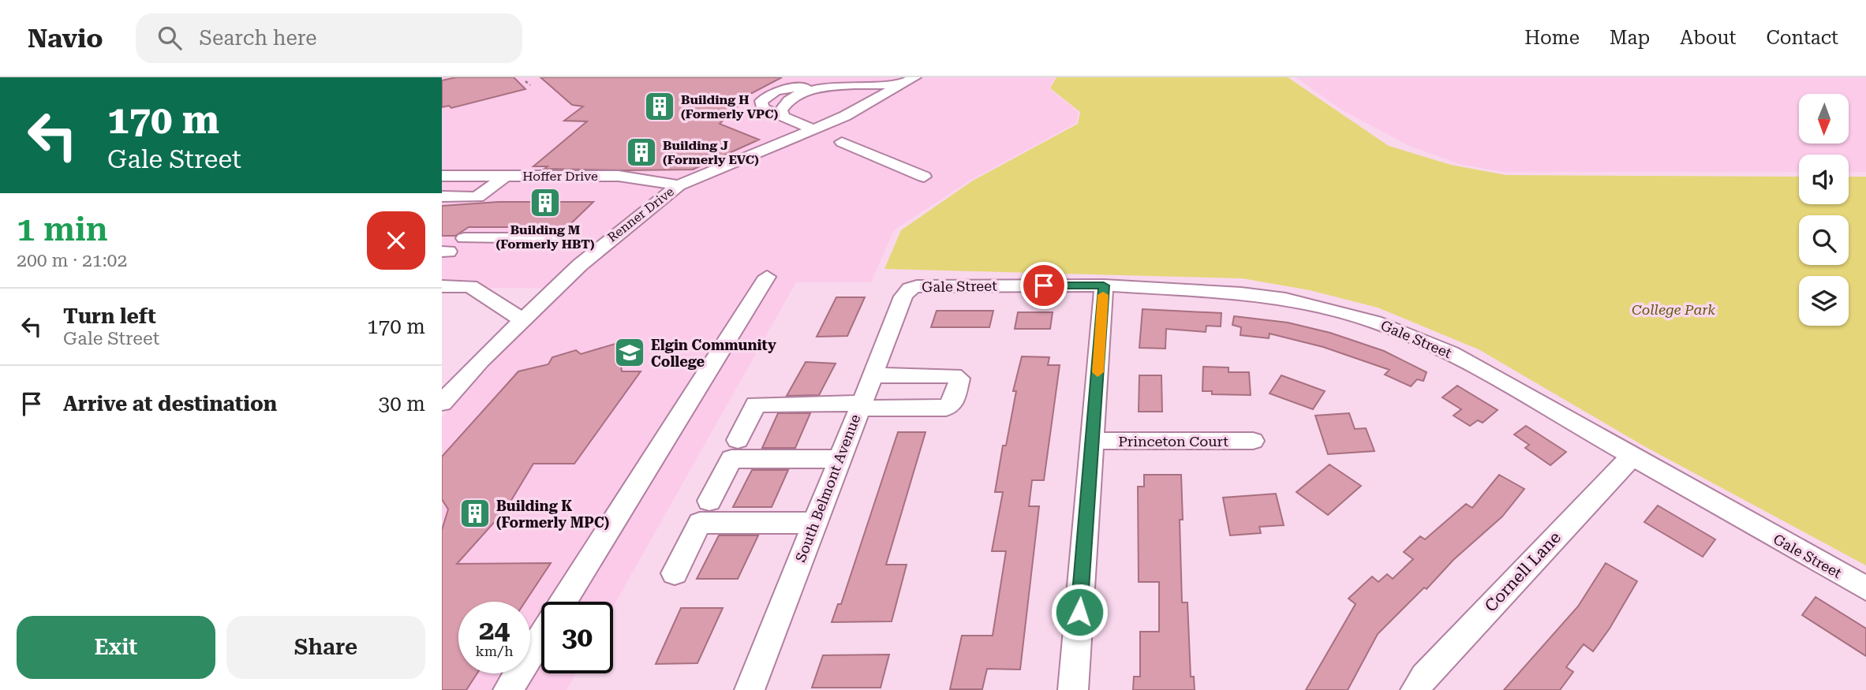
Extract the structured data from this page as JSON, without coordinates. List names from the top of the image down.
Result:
{
  "streets": {
    "street": [
      "Hoffer Drive",
      "Renner Drive",
      "Gale Street",
      "Princeton Court",
      "South Belmont Avenue",
      "Cornell Lane"
    ]
  },
  "crossings": [
    ["Hoffer Drive", "Renner Drive"],
    ["Gale Street", "South Belmont Avenue"],
    ["Gale Street", "Cornell Lane"]
  ],
  "parks": ["College Park"],
  "places": {
    "building": [
      "Building H (Formerly VPC)",
      "Building J (Formerly EVC)",
      "Building M (Formerly HBT)",
      "Building K (Formerly MPC)"
    ],
    "school or university": ["Elgin Community College"]
  },
  "north": "bottom",
  "page": {
    "header": "Navio",
    "search": "Search here",
    "nav": [
      "Home",
      "Map",
      "About",
      "Contact"
    ],
    "turn": ["170 m", "Gale Street"],
    "heading": ["1 min", "200 m · 21:02"],
    "list": [
      {
        "name": "Turn left",
        "note": "Gale Street",
        "value": "170 m"
      },
      {
        "name": "Arrive at destination",
        "value": "30 m"
      }
    ],
    "speed": "24 km/h",
    "limit": "30",
    "buttons": ["Exit", "Share"]
  }
}
